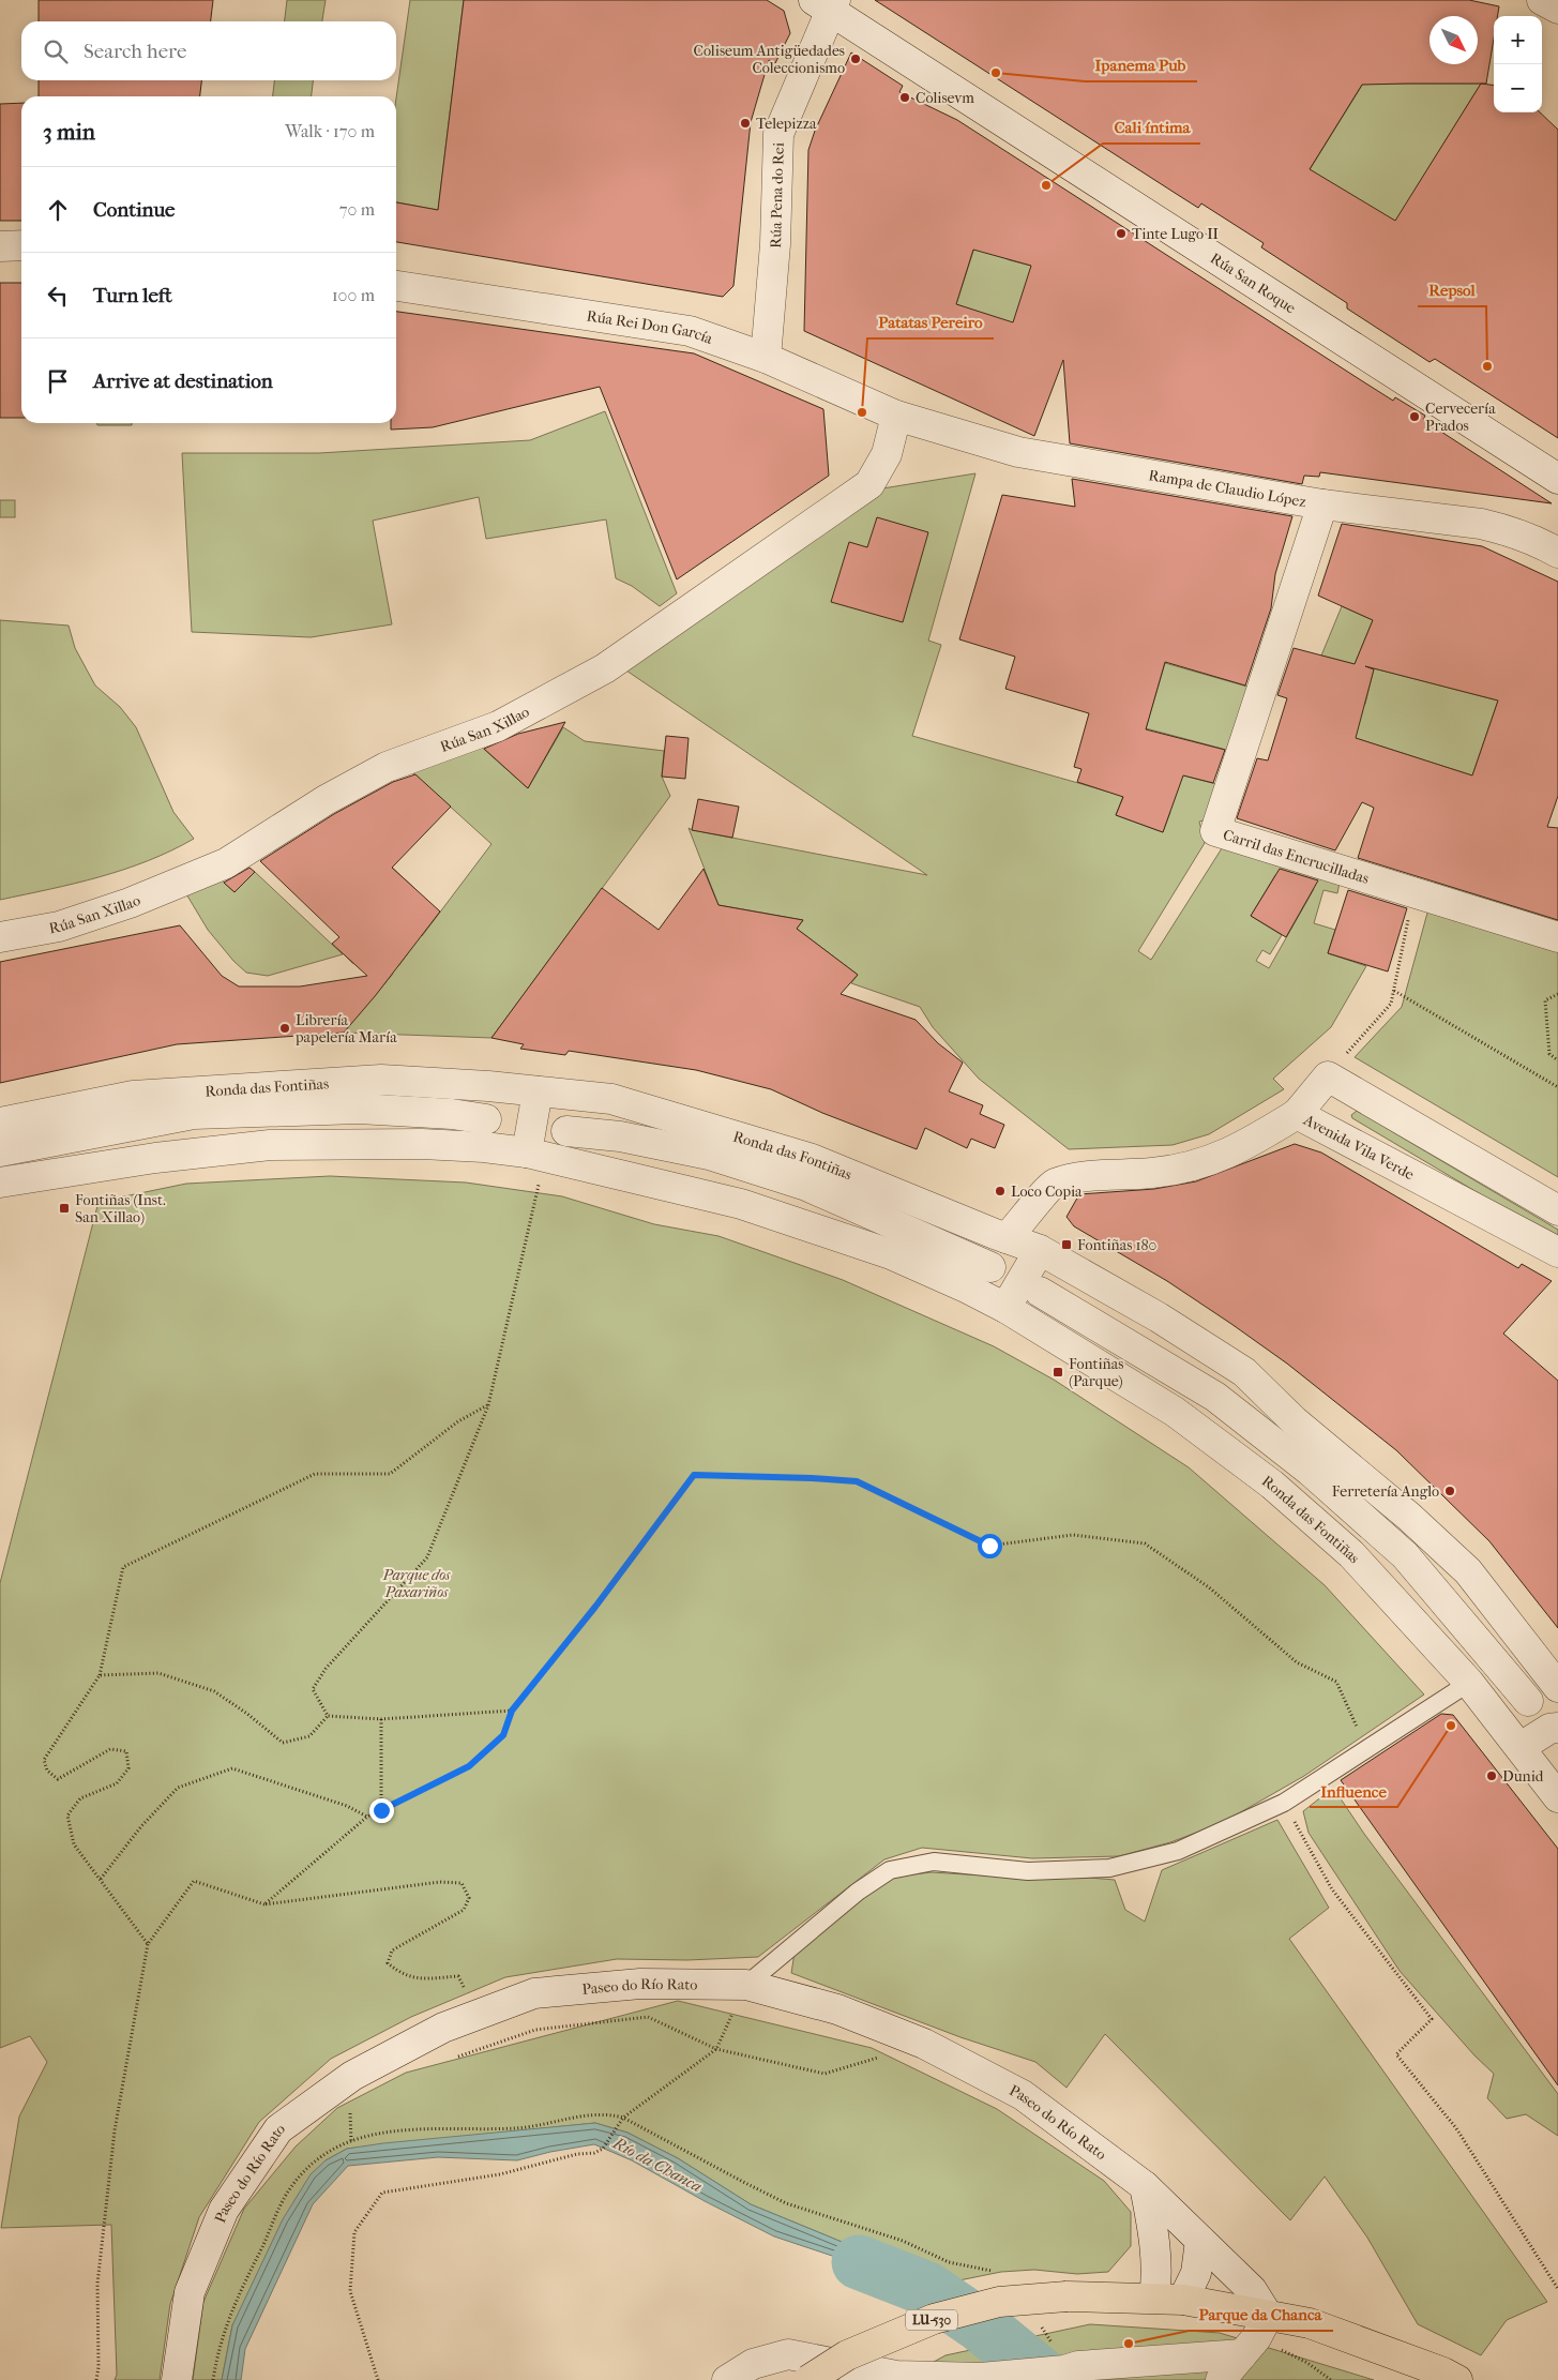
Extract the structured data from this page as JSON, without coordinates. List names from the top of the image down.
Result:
{
  "streets": {
    "main road": ["LU-530"],
    "street": [
      "Rúa Pena do Rei",
      "Rúa San Roque",
      "Rúa Rei Don García",
      "Rampa de Claudio López",
      "Rúa San Xillao",
      "Carril das Encrucilladas",
      "Ronda das Fontiñas",
      "Avenida Vila Verde",
      "Paseo do Río Rato"
    ]
  },
  "crossings": [
    ["Rúa Pena do Rei", "Rúa San Roque"],
    ["Rúa Pena do Rei", "Rúa Rei Don García"],
    ["Rúa Rei Don García", "Rampa de Claudio López"],
    ["Rúa Rei Don García", "Rúa San Xillao"],
    ["Rampa de Claudio López", "Rúa San Xillao"],
    ["Rampa de Claudio López", "Carril das Encrucilladas"],
    ["Paseo do Río Rato", "LU-530"]
  ],
  "water": ["Río da Chanca"],
  "parks": ["Parque dos Paxariños"],
  "places": {
    "other": [
      "Coliseum Antigüedades Coleccionismo",
      "Ipanema Pub",
      "Colisevm",
      "Telepizza",
      "Cali íntima",
      "Tinte Lugo II",
      "Repsol",
      "Patatas Pereiro",
      "Cervecería Prados",
      "Librería papelería María",
      "Loco Copia",
      "Ferretería Anglo",
      "Influence",
      "Dunid",
      "Parque da Chanca"
    ],
    "transit": ["Fontiñas (Inst. San Xillao)", "Fontiñas 180", "Fontiñas (Parque)"]
  },
  "north": "bottom right",
  "page": {
    "map_buttons": ["+", "−"],
    "search": "Search here",
    "heading": ["3 min", "Walk · 170 m"],
    "list": [
      ["Continue", "70 m"],
      ["Turn left", "100 m"],
      "Arrive at destination"
    ]
  }
}
